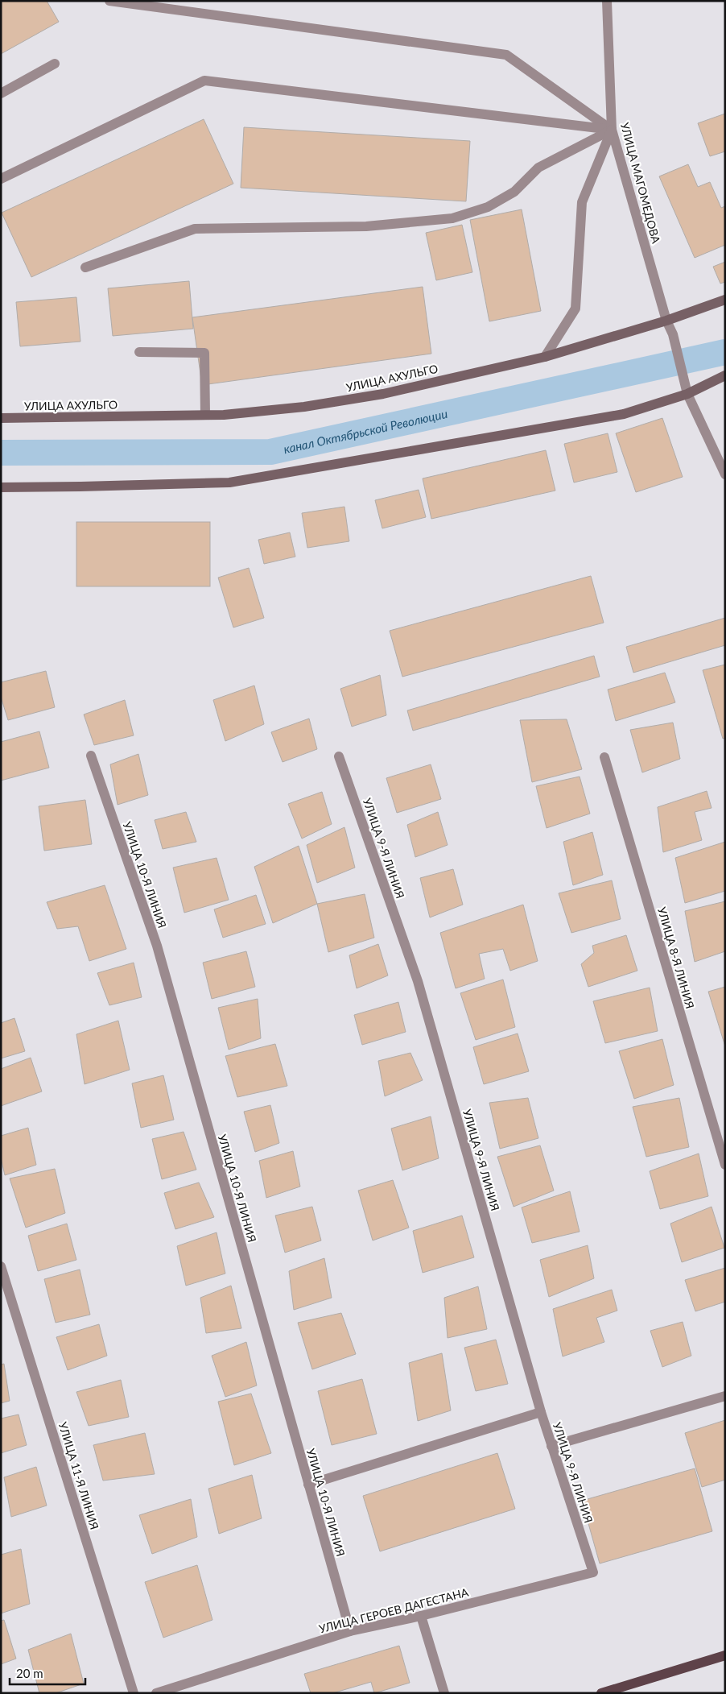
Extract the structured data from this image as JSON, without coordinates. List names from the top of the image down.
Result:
{
  "streets": {
    "main road": ["УЛИЦА АХУЛЬГО"],
    "street": [
      "УЛИЦА МАГОМЕДОВА",
      "УЛИЦА 9-Я ЛИНИЯ",
      "УЛИЦА 10-Я ЛИНИЯ",
      "УЛИЦА 8-Я ЛИНИЯ",
      "УЛИЦА 11-Я ЛИНИЯ",
      "УЛИЦА ГЕРОЕВ ДАГЕСТАНА"
    ]
  },
  "crossings": [
    ["УЛИЦА МАГОМЕДОВА", "УЛИЦА АХУЛЬГО"],
    ["УЛИЦА 9-Я ЛИНИЯ", "УЛИЦА ГЕРОЕВ ДАГЕСТАНА"],
    ["УЛИЦА 10-Я ЛИНИЯ", "УЛИЦА ГЕРОЕВ ДАГЕСТАНА"]
  ],
  "water": ["канал Октябрьской Революции"],
  "scale_bar": "20 m"
}
